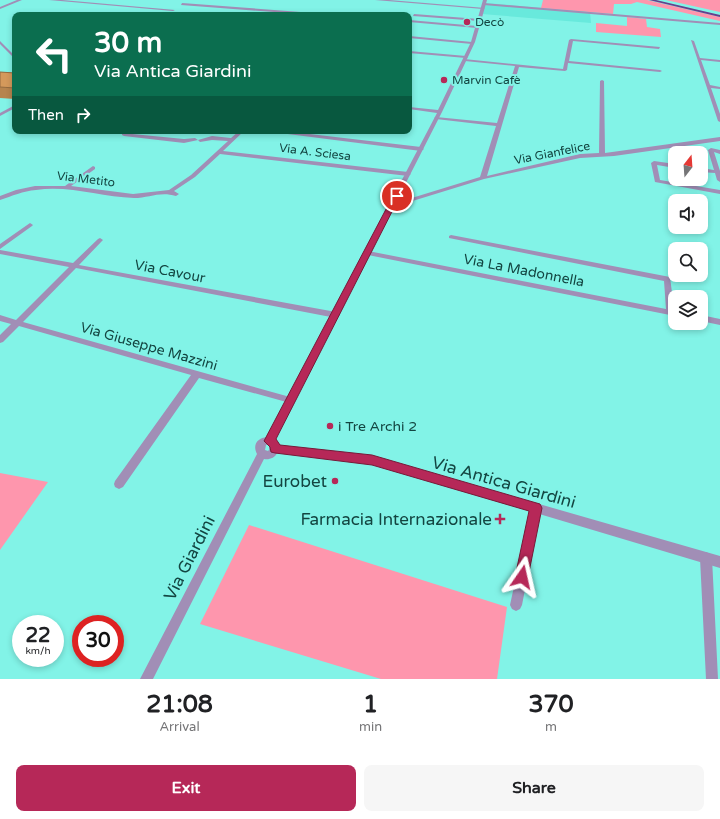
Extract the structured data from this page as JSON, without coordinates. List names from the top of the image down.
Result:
{
  "streets": {
    "street": [
      "Via A. Sciesa",
      "Via Gianfelice",
      "Via Metito",
      "Via La Madonnella",
      "Via Cavour",
      "Via Giuseppe Mazzini",
      "Via Antica Giardini",
      "Via Giardini"
    ]
  },
  "crossings": [
    ["Via A. Sciesa", "Via Metito"],
    ["Via Antica Giardini", "Via Giardini"]
  ],
  "places": {
    "other": [
      "Decò",
      "Marvin Cafè",
      "i Tre Archi 2",
      "Eurobet"
    ],
    "health": ["Farmacia Internazionale"]
  },
  "north": "top",
  "page": {
    "turn": ["30 m", "Via Antica Giardini"],
    "then": "Then",
    "speed": "22 km/h",
    "limit": "30",
    "eta": [
      "21:08",
      "Arrival",
      "1",
      "min",
      "370",
      "m"
    ],
    "buttons": ["Exit", "Share"]
  }
}
